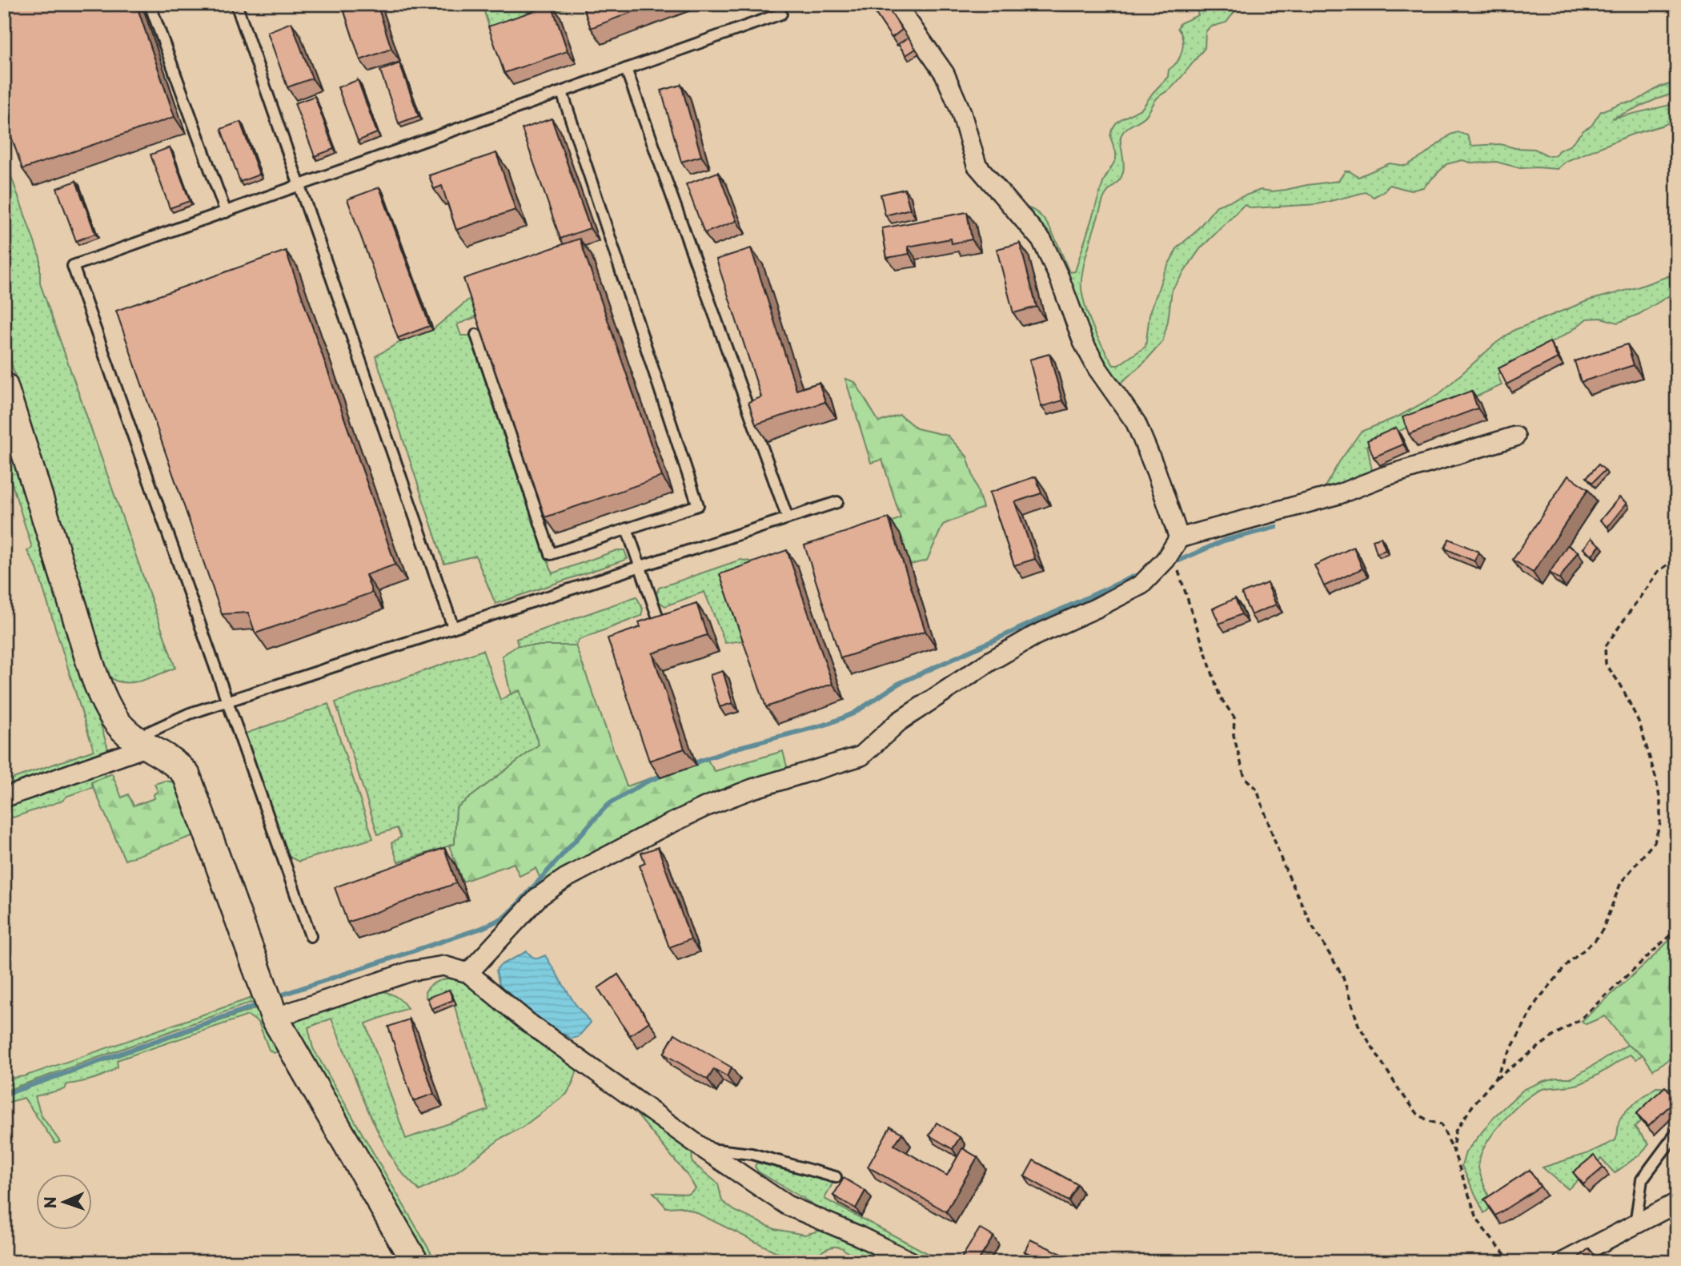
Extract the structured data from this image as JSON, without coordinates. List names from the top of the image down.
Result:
{
  "north": "left"
}
